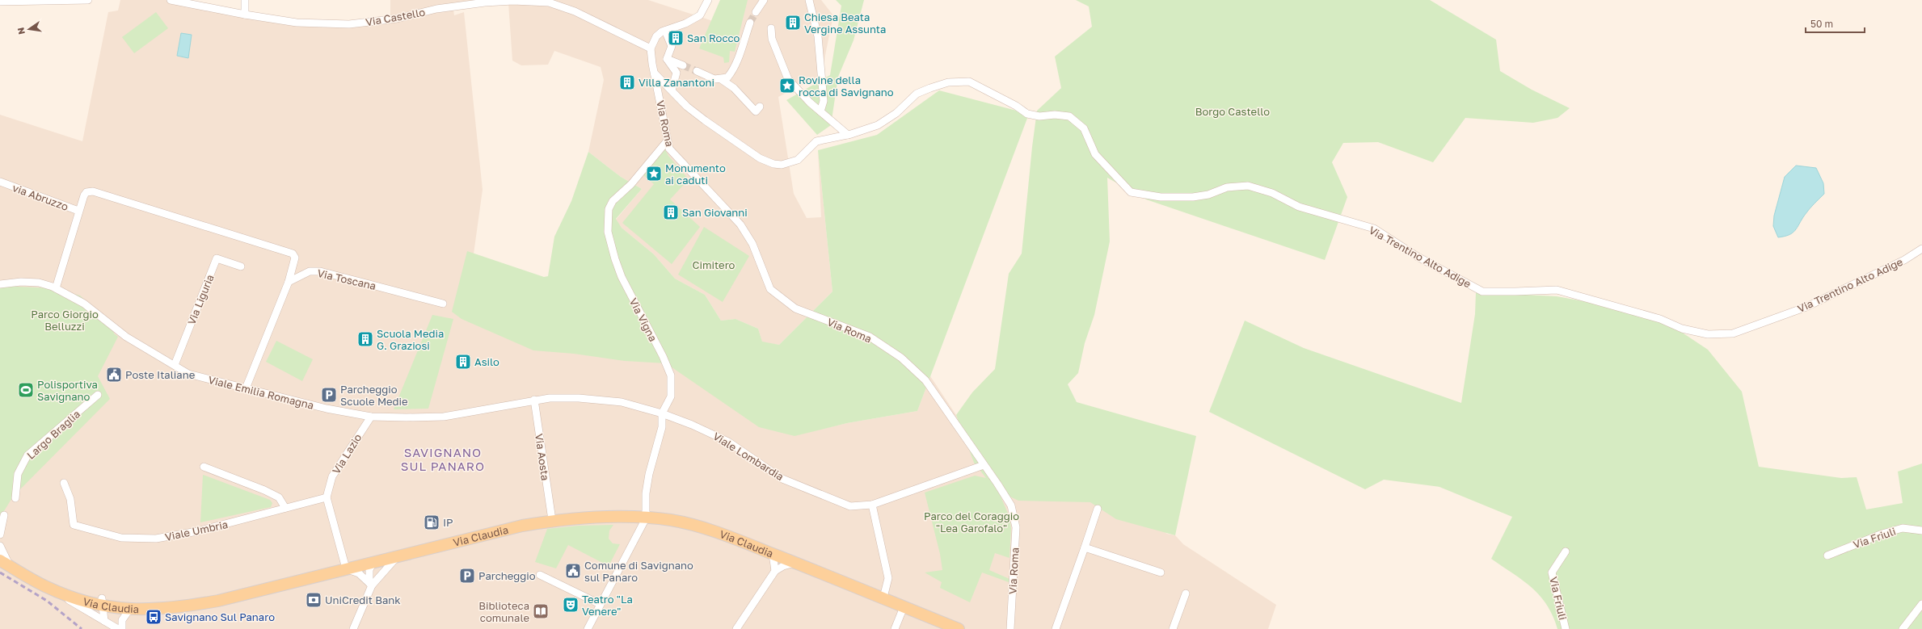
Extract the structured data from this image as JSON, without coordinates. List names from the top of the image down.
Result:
{
  "streets": {
    "main road": ["Via Claudia"],
    "street": [
      "Via Castello",
      "Via Roma",
      "via Abruzzo",
      "Via Trentino Alto Adige",
      "Via Toscana",
      "Via Liguria",
      "Via Vigna",
      "Viale Emilia Romagna",
      "Largo Braglia",
      "Via Lazio",
      "Viale Lombardia",
      "Via Aosta",
      "Viale Umbria",
      "Via Friuli"
    ]
  },
  "crossings": [
    ["Via Castello", "Via Roma"],
    ["Via Roma", "Via Trentino Alto Adige"],
    ["Via Roma", "Via Vigna"],
    ["Via Roma", "Viale Lombardia"],
    ["via Abruzzo", "Viale Emilia Romagna"],
    ["Via Liguria", "Viale Emilia Romagna"],
    ["Via Vigna", "Viale Emilia Romagna"],
    ["Via Vigna", "Viale Lombardia"],
    ["Via Vigna", "Via Claudia"],
    ["Viale Emilia Romagna", "Via Lazio"],
    ["Viale Emilia Romagna", "Viale Lombardia"],
    ["Viale Emilia Romagna", "Via Aosta"],
    ["Via Lazio", "Viale Umbria"]
  ],
  "districts": ["SAVIGNANO SUL PANARO"],
  "parks": [
    "Borgo Castello",
    "Cimitero",
    "Parco Giorgio Belluzzi",
    "Parco del Coraggio \"Lea Garofalo\""
  ],
  "places": {
    "building": [
      "Chiesa Beata Vergine Assunta",
      "San Rocco",
      "Villa Zanantoni",
      "San Giovanni",
      "Scuola Media G. Graziosi",
      "Asilo"
    ],
    "place": ["Rovine della rocca di Savignano", "Monumento ai caduti"],
    "public building": ["Poste Italiane", "Comune di Savignano sul Panaro"],
    "sports": ["Polisportiva Savignano"],
    "parking": ["Parcheggio Scuole Medie", "Parcheggio"],
    "fuel station": ["IP"],
    "bank": ["UniCredit Bank"],
    "theatre": ["Teatro \"La Venere\""],
    "library": ["Biblioteca comunale"],
    "bus stop": ["Savignano Sul Panaro"]
  },
  "scale_bar": "50 m",
  "north": "left"
}
